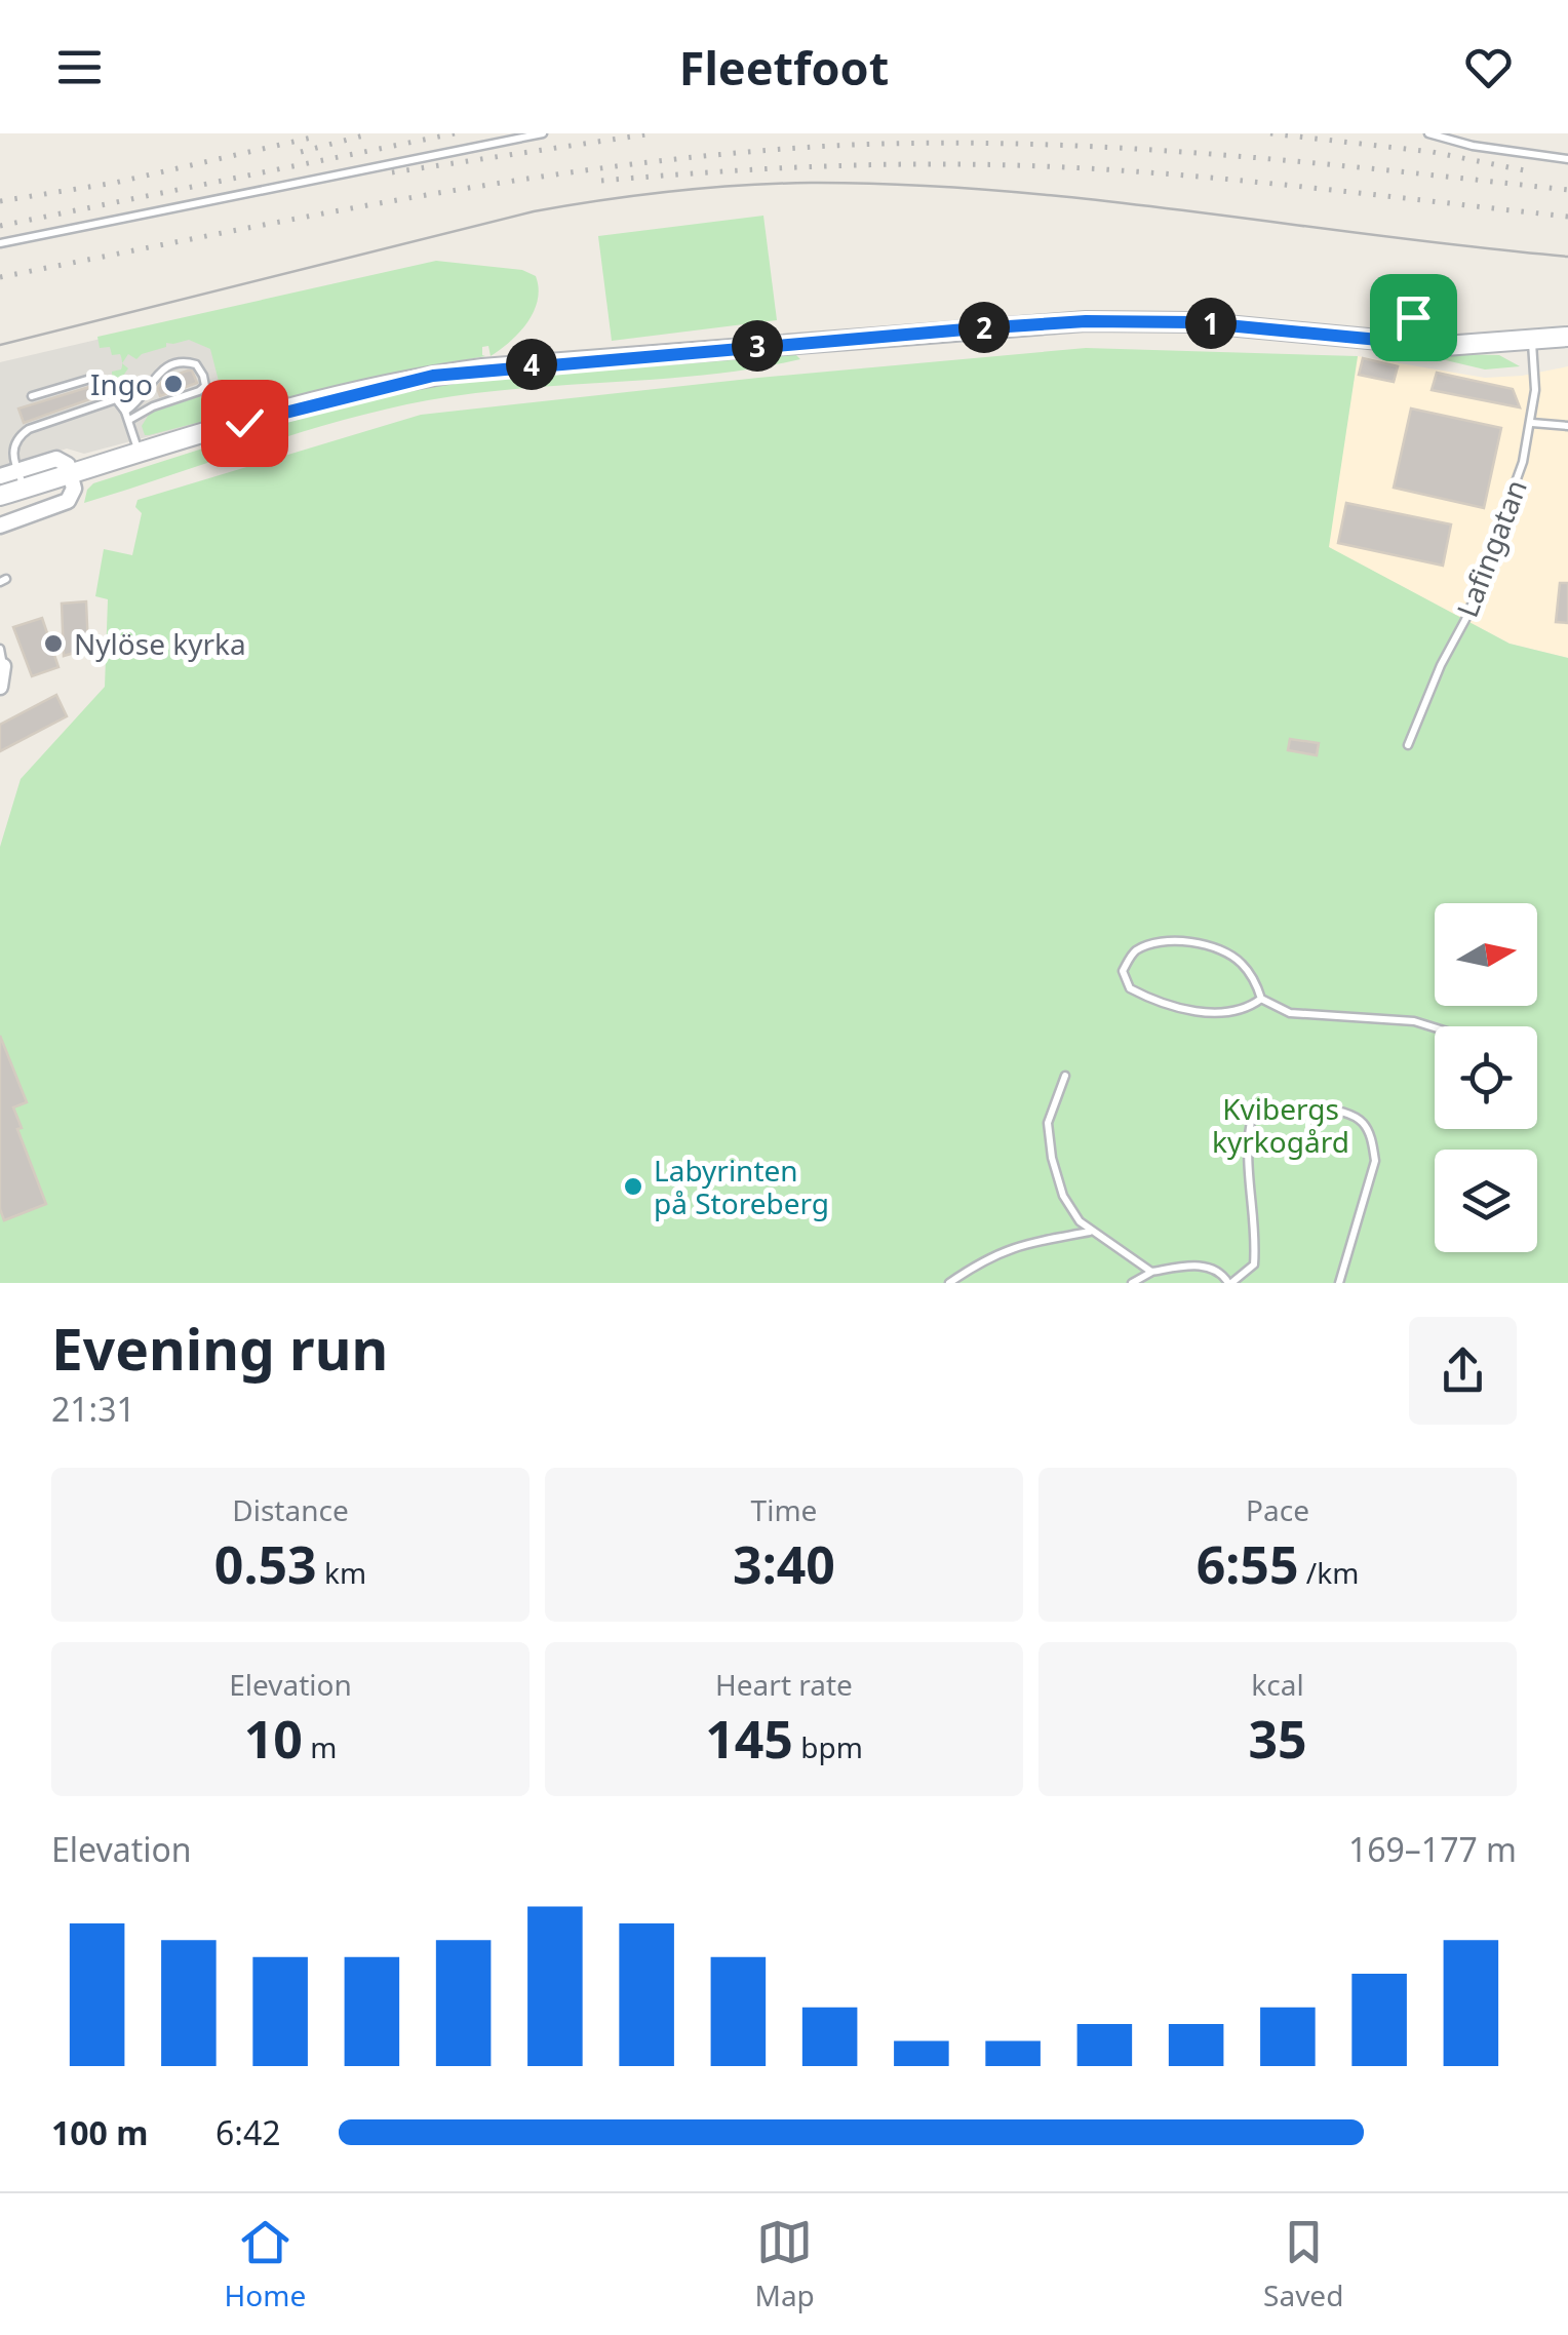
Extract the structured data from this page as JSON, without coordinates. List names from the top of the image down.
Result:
{
  "streets": {
    "lane": ["Lafingatan"]
  },
  "parks": ["Kvibergs kyrkogård"],
  "places": ["Ingo", "Nylöse kyrka", "Labyrinten på Storeberg"],
  "north": "right",
  "page": {
    "header": "Fleetfoot",
    "pins": [
      "1",
      "2",
      "3",
      "4"
    ],
    "heading": ["Evening run", "21:31"],
    "stats": [
      ["Distance", "0.53 km"],
      ["Time", "3:40"],
      ["Pace", "6:55 /km"],
      ["Elevation", "10 m"],
      ["Heart rate", "145 bpm"],
      ["kcal", "35"]
    ],
    "chart": ["Elevation", "169–177 m"],
    "list": [
      {
        "name": "100 m",
        "note": "6:42"
      }
    ],
    "tabs": ["Home", "Map", "Saved"]
  }
}
